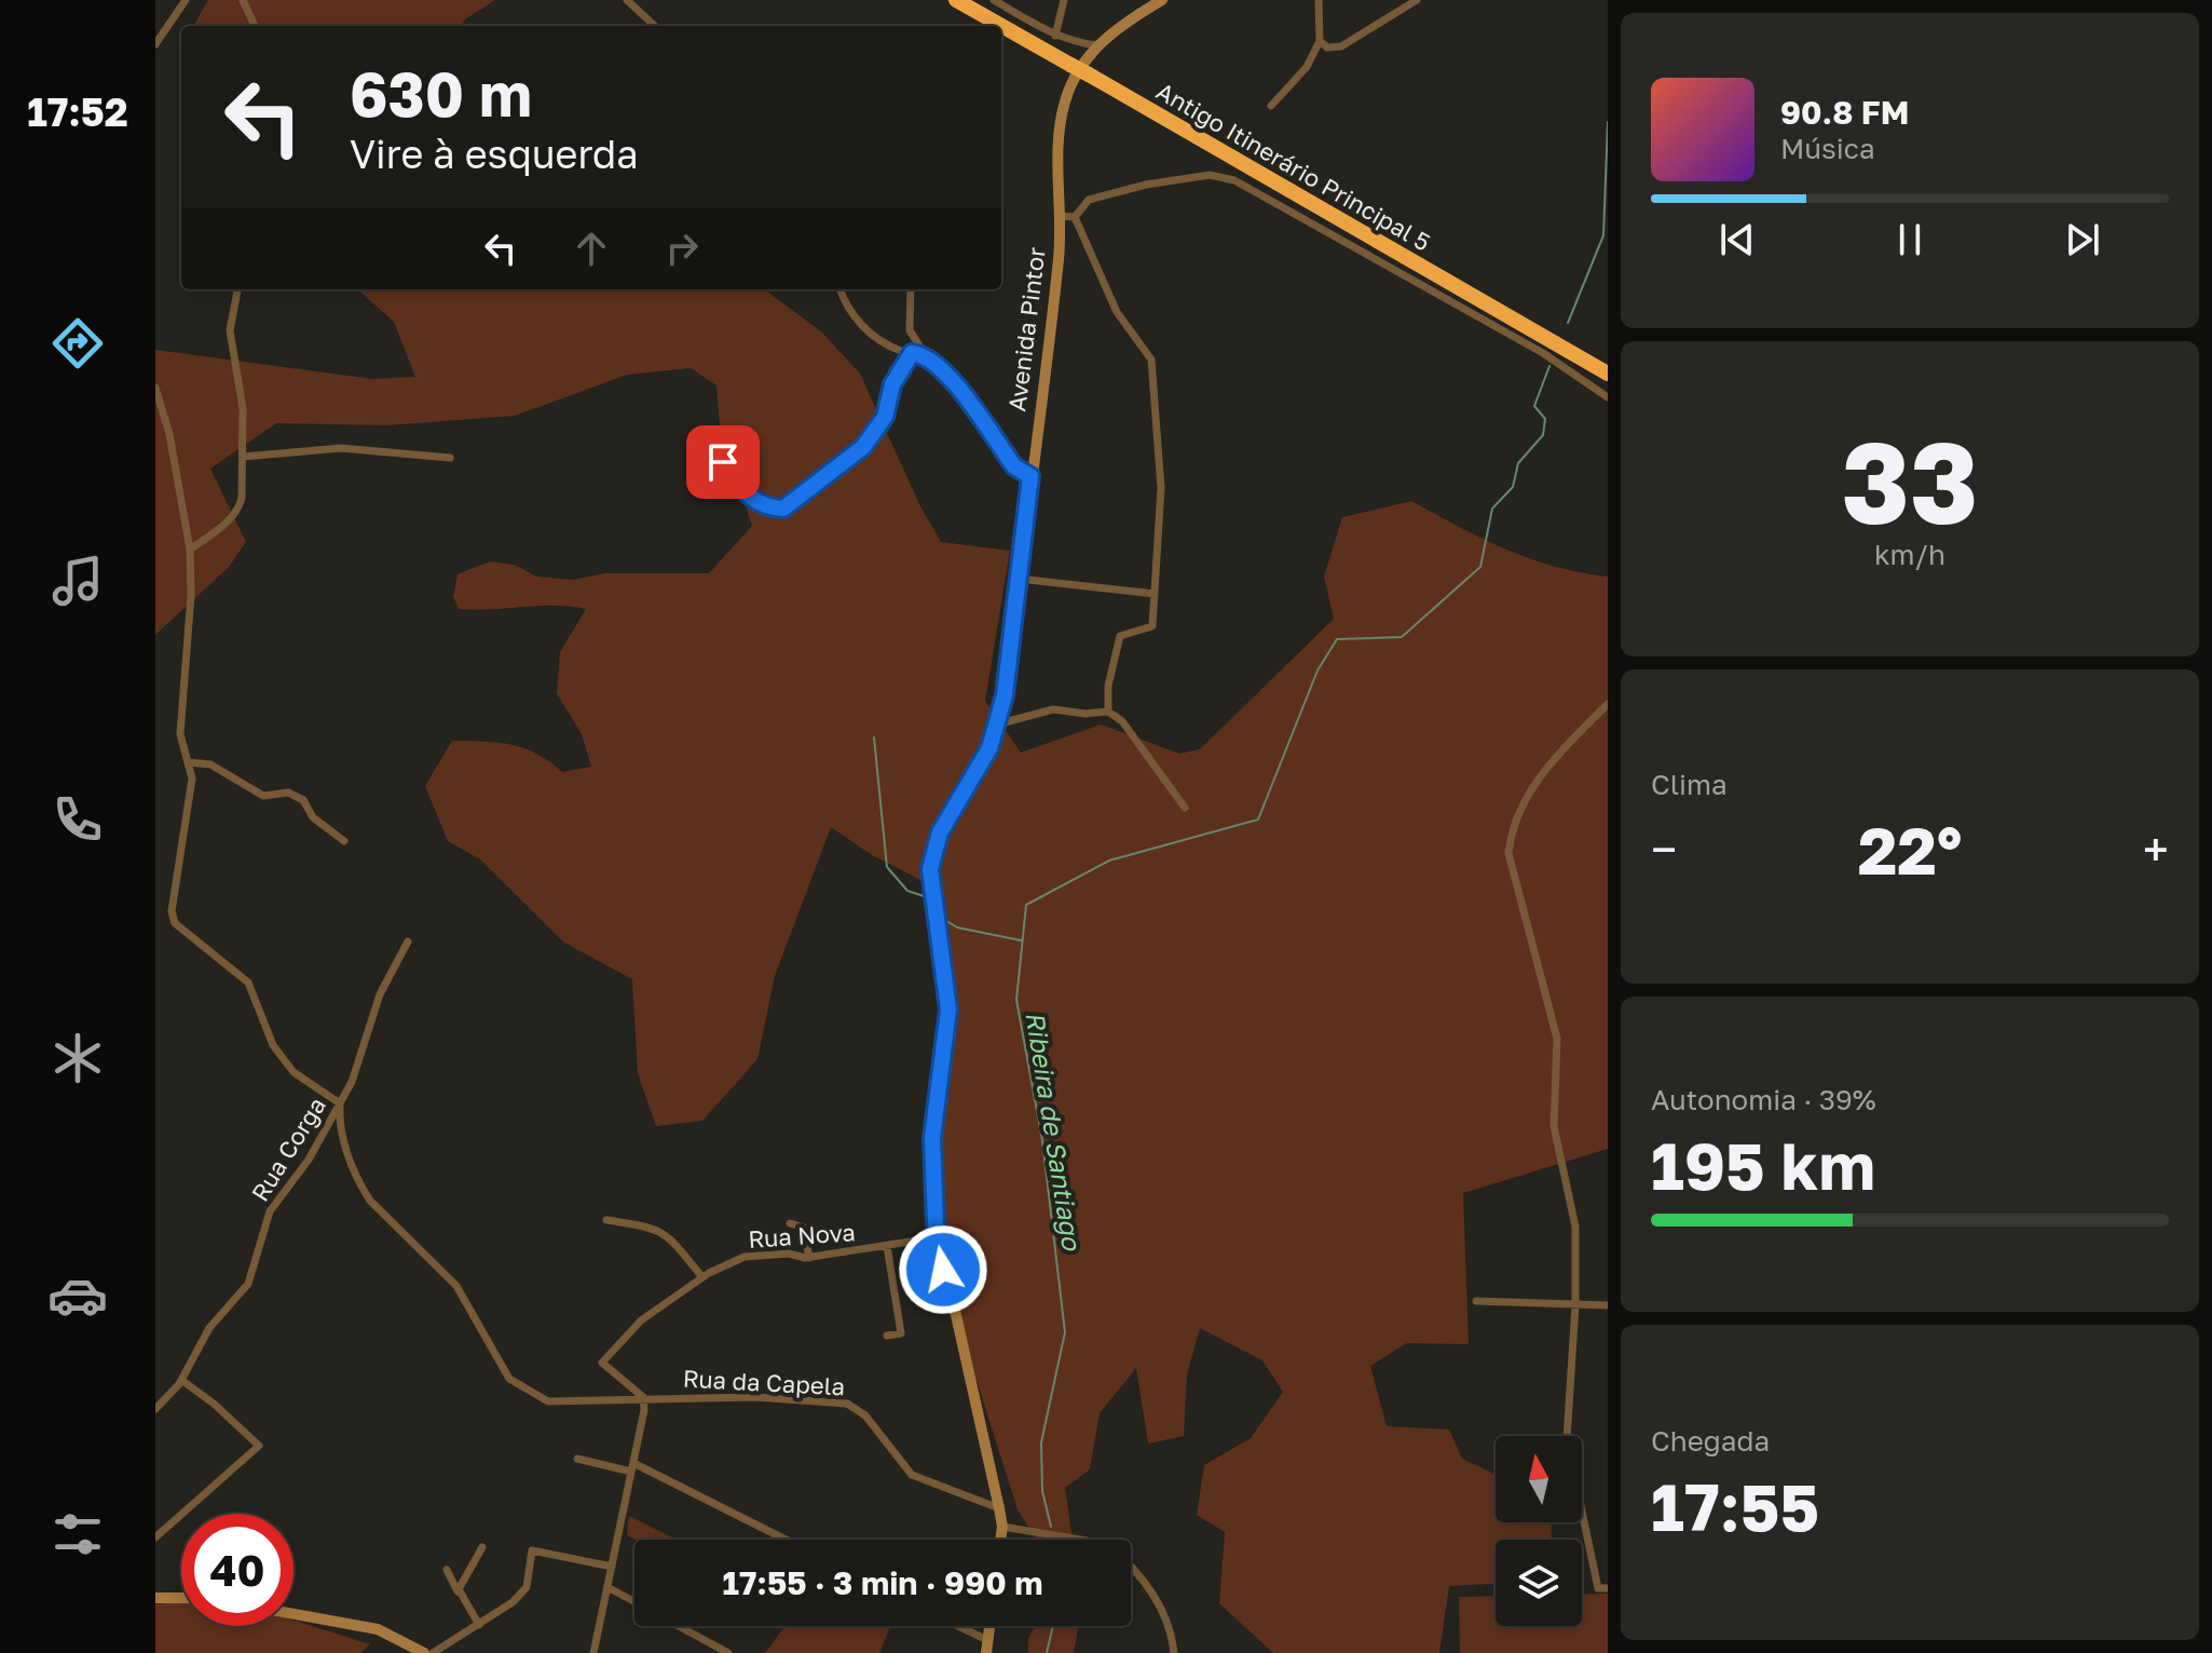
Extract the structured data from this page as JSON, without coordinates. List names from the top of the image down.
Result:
{
  "streets": {
    "highway": ["Antigo Itinerário Principal 5"],
    "street": [
      "Avenida Pintor",
      "Rua Corga",
      "Rua Nova",
      "Rua da Capela"
    ]
  },
  "crossings": [
    ["Avenida Pintor", "Rua Nova"],
    ["Avenida Pintor", "Rua da Capela"],
    ["Rua Corga", "Rua da Capela"],
    ["Rua Nova", "Rua da Capela"]
  ],
  "water": ["Ribeira de Santiago"],
  "north": "top",
  "page": {
    "tabs": "17:52",
    "turn": ["630 m", "Vire à esquerda"],
    "song": ["90.8 FM", "Música"],
    "tile": [
      ["33", "km/h"],
      "Clima",
      ["Autonomia · 39%", "195 km"],
      ["Chegada", "17:55"]
    ],
    "heat": ["−", "22°", "+"],
    "limit": "40",
    "trip": "17:55 · 3 min · 990 m"
  }
}
